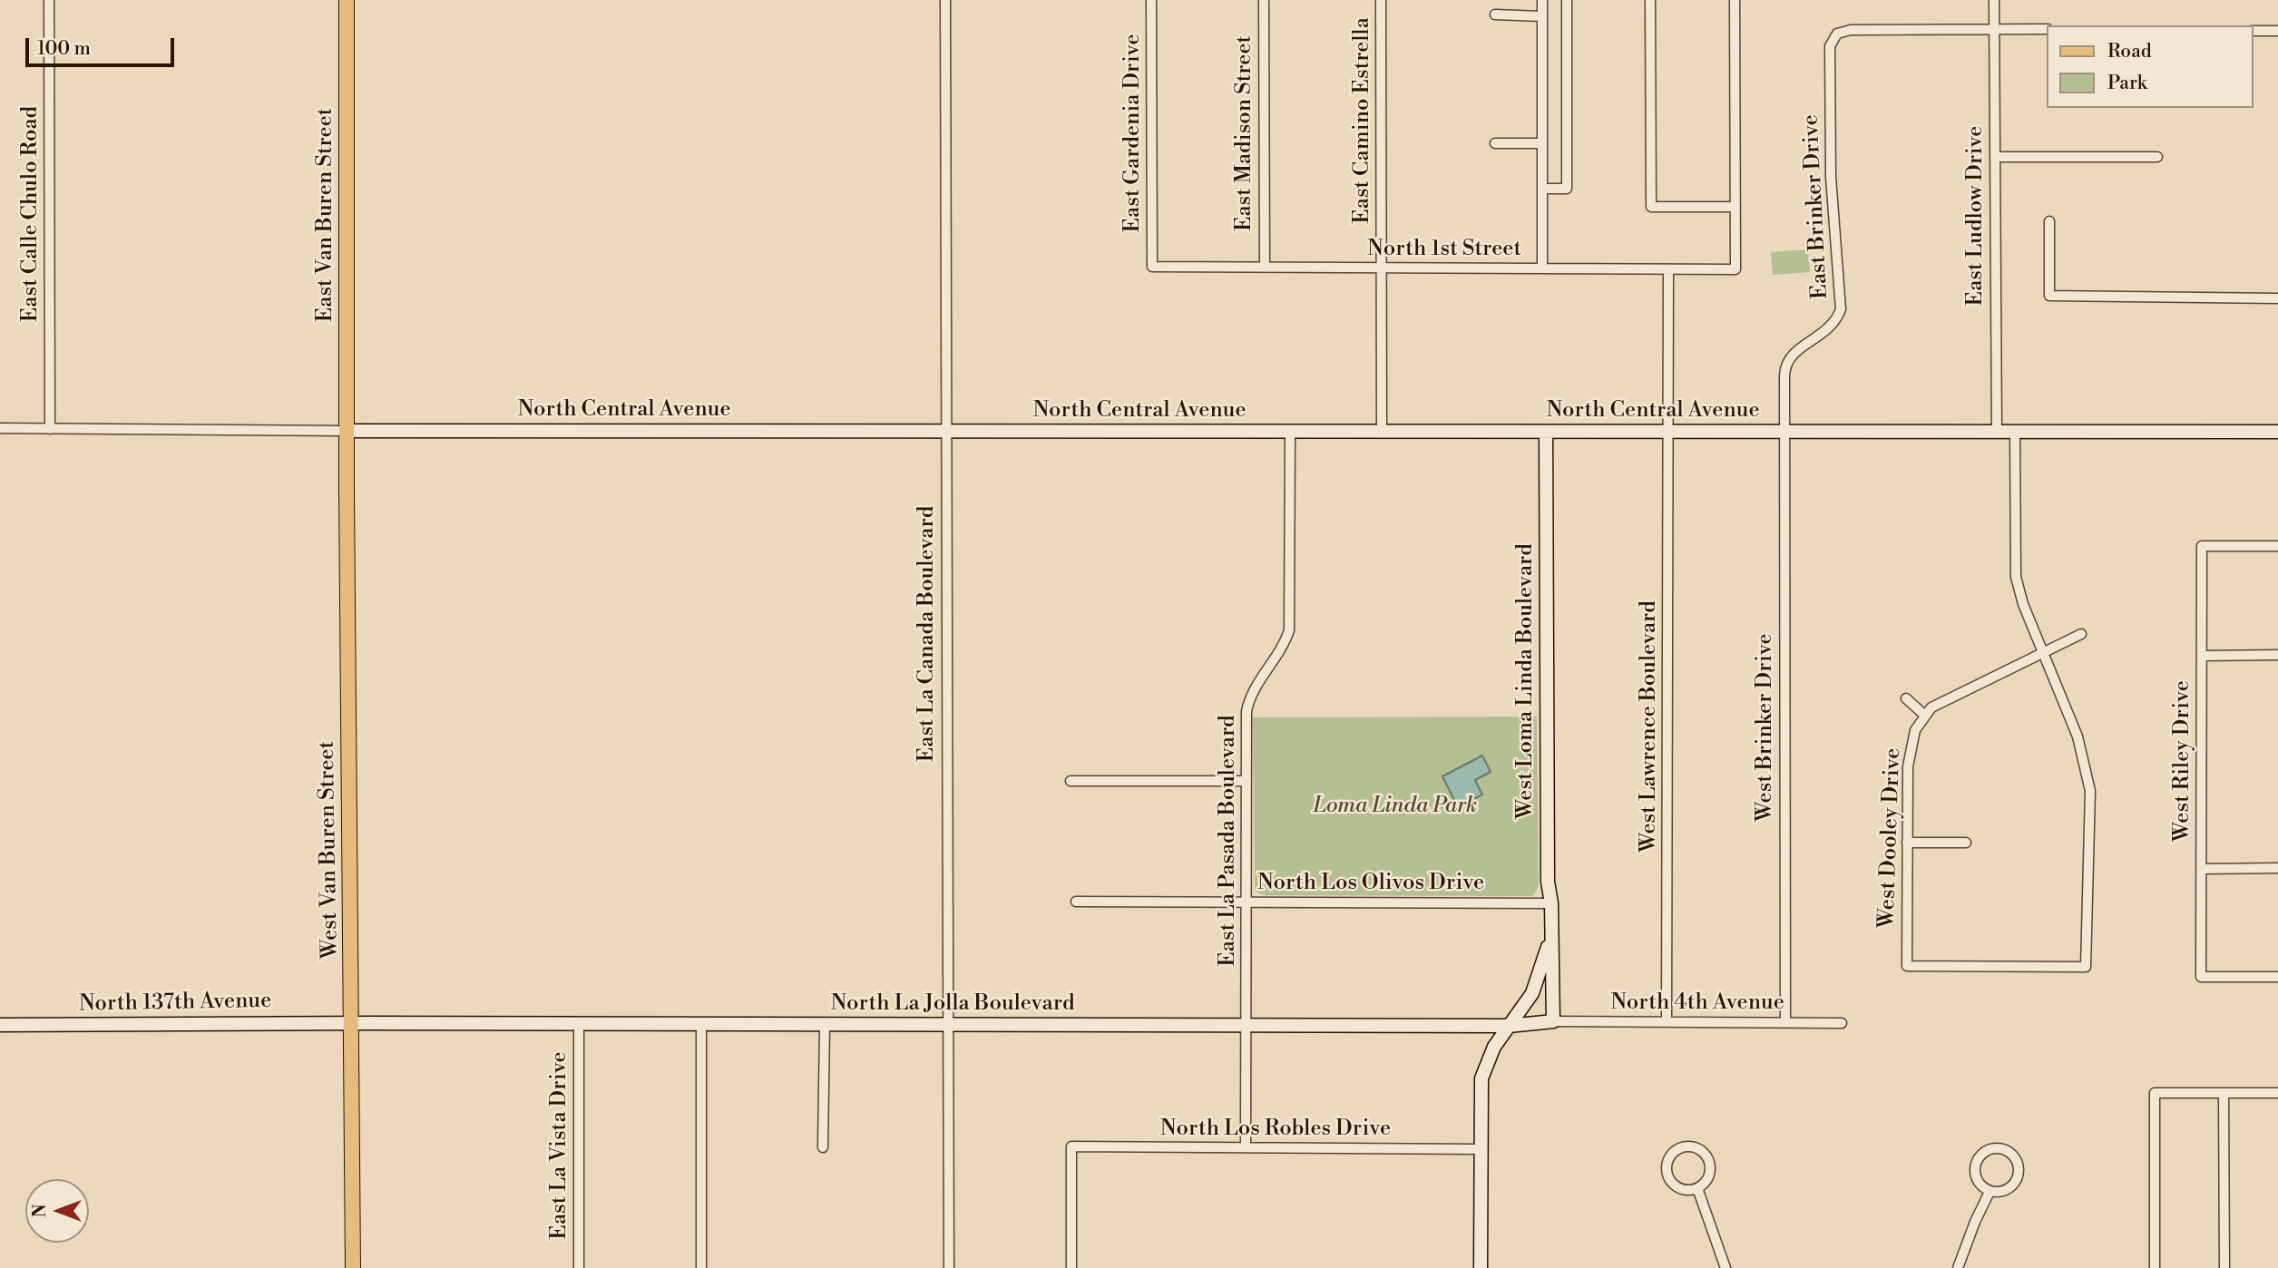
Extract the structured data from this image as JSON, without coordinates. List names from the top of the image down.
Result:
{
  "streets": {
    "main road": ["East Van Buren Street", "West Van Buren Street"],
    "street": [
      "East Camino Estrella",
      "East Gardenia Drive",
      "East Madison Street",
      "East Brinker Drive",
      "East Calle Chulo Road",
      "East Ludlow Drive",
      "North 1st Street",
      "North Central Avenue",
      "East La Canada Boulevard",
      "West Loma Linda Boulevard",
      "West Lawrence Boulevard",
      "West Brinker Drive",
      "West Riley Drive",
      "West Dooley Drive",
      "East La Pasada Boulevard",
      "North Los Olivos Drive",
      "North 137th Avenue",
      "North 4th Avenue",
      "North La Jolla Boulevard",
      "North Los Robles Drive",
      "East La Vista Drive"
    ]
  },
  "crossings": [
    ["East Camino Estrella", "North 1st Street"],
    ["East Camino Estrella", "North Central Avenue"],
    ["East Gardenia Drive", "North 1st Street"],
    ["East Madison Street", "North 1st Street"],
    ["East Brinker Drive", "East Ludlow Drive"],
    ["East Brinker Drive", "North Central Avenue"],
    ["East Brinker Drive", "West Brinker Drive"],
    ["East Calle Chulo Road", "North Central Avenue"],
    ["East Van Buren Street", "North Central Avenue"],
    ["East Van Buren Street", "West Van Buren Street"],
    ["East Ludlow Drive", "North Central Avenue"],
    ["North 1st Street", "West Lawrence Boulevard"],
    ["North Central Avenue", "East La Canada Boulevard"],
    ["North Central Avenue", "West Loma Linda Boulevard"],
    ["North Central Avenue", "West Lawrence Boulevard"],
    ["North Central Avenue", "West Brinker Drive"],
    ["North Central Avenue", "East La Pasada Boulevard"],
    ["North Central Avenue", "West Van Buren Street"],
    ["East La Canada Boulevard", "North La Jolla Boulevard"],
    ["West Loma Linda Boulevard", "North Los Olivos Drive"],
    ["West Loma Linda Boulevard", "North 4th Avenue"],
    ["West Loma Linda Boulevard", "North La Jolla Boulevard"],
    ["West Loma Linda Boulevard", "North Los Robles Drive"],
    ["West Lawrence Boulevard", "North 4th Avenue"],
    ["West Brinker Drive", "North 4th Avenue"],
    ["East La Pasada Boulevard", "North Los Olivos Drive"],
    ["East La Pasada Boulevard", "North La Jolla Boulevard"],
    ["East La Pasada Boulevard", "North Los Robles Drive"],
    ["West Van Buren Street", "North 137th Avenue"],
    ["West Van Buren Street", "North La Jolla Boulevard"],
    ["North 137th Avenue", "North La Jolla Boulevard"],
    ["North 4th Avenue", "North La Jolla Boulevard"],
    ["North La Jolla Boulevard", "East La Vista Drive"]
  ],
  "parks": ["Loma Linda Park"],
  "legend": ["Road", "Park"],
  "scale_bar": "100 m",
  "north": "left"
}
